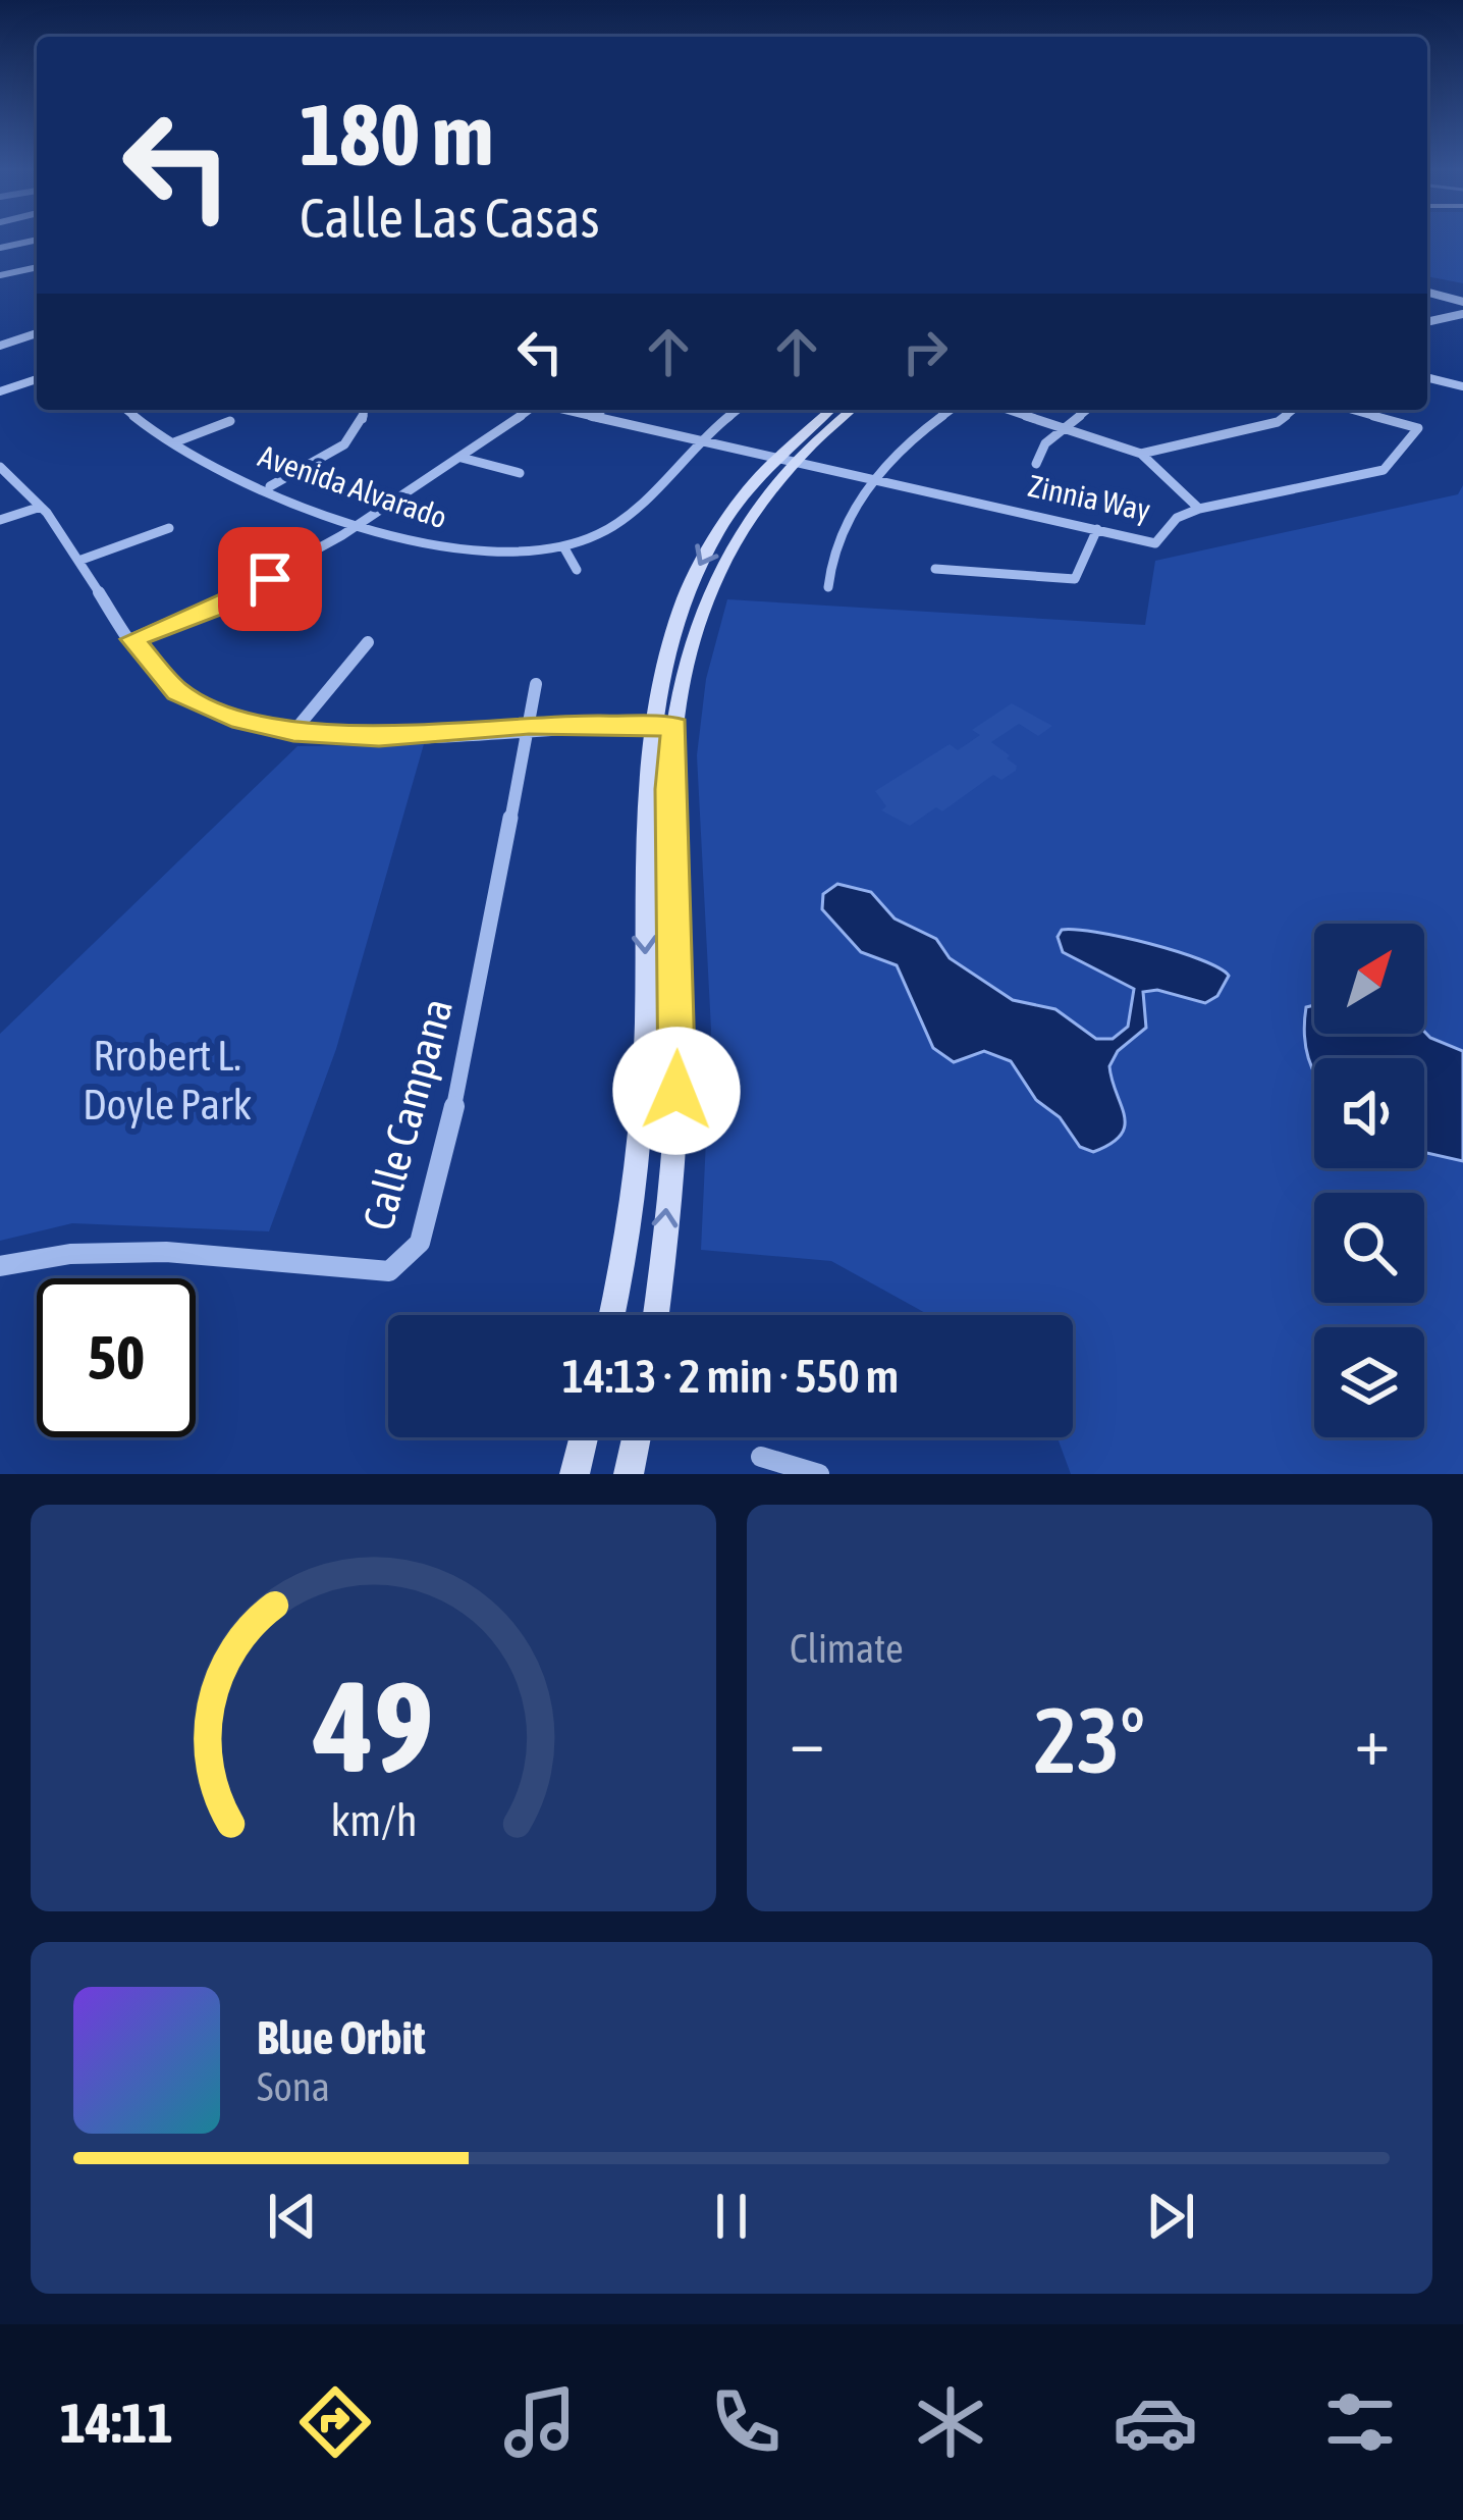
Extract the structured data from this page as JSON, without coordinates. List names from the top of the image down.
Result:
{
  "streets": {
    "street": ["Avenida Alvarado", "Zinnia Way", "Calle Campana"]
  },
  "crossings": [
    ["Avenida Alvarado", "Zinnia Way"]
  ],
  "parks": ["Rrobert L. Doyle Park"],
  "north": "top right",
  "page": {
    "turn": ["180 m", "Calle Las Casas"],
    "limit": "50",
    "trip": "14:13 · 2 min · 550 m",
    "tile": "Climate",
    "heat": ["−", "23°", "+"],
    "song": ["Blue Orbit", "Sona"],
    "tabs": "14:11",
    "gauge": ["49", "km/h"]
  }
}
